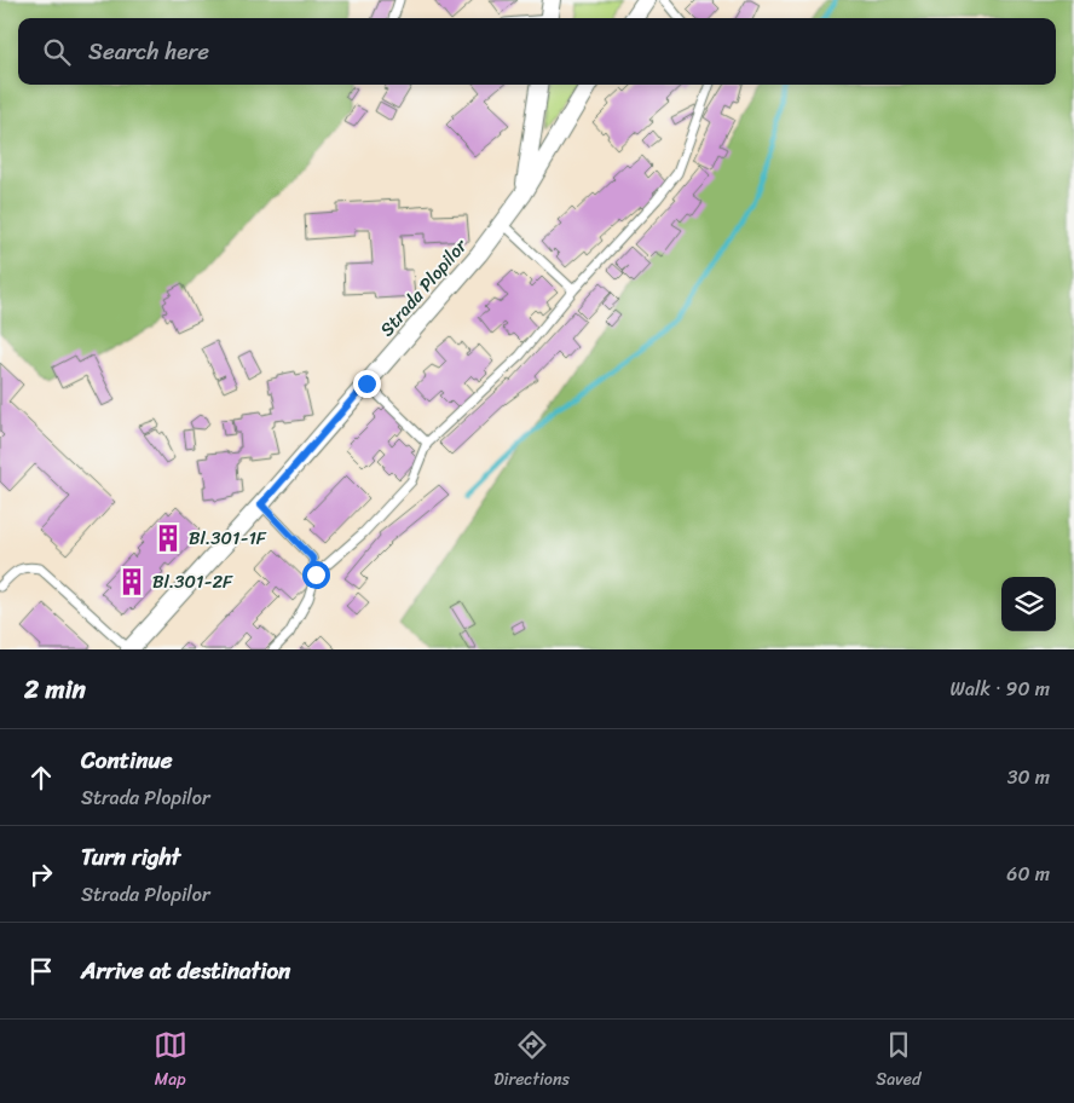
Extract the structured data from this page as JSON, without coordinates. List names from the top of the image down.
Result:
{
  "streets": {
    "street": ["Strada Plopilor"]
  },
  "places": {
    "building": ["Bl.301-1F", "Bl.301-2F"]
  },
  "page": {
    "search": "Search here",
    "heading": ["2 min", "Walk · 90 m"],
    "list": [
      ["Continue", "Strada Plopilor", "30 m"],
      ["Turn right", "Strada Plopilor", "60 m"],
      "Arrive at destination"
    ],
    "nav": ["Map", "Directions", "Saved"]
  }
}
